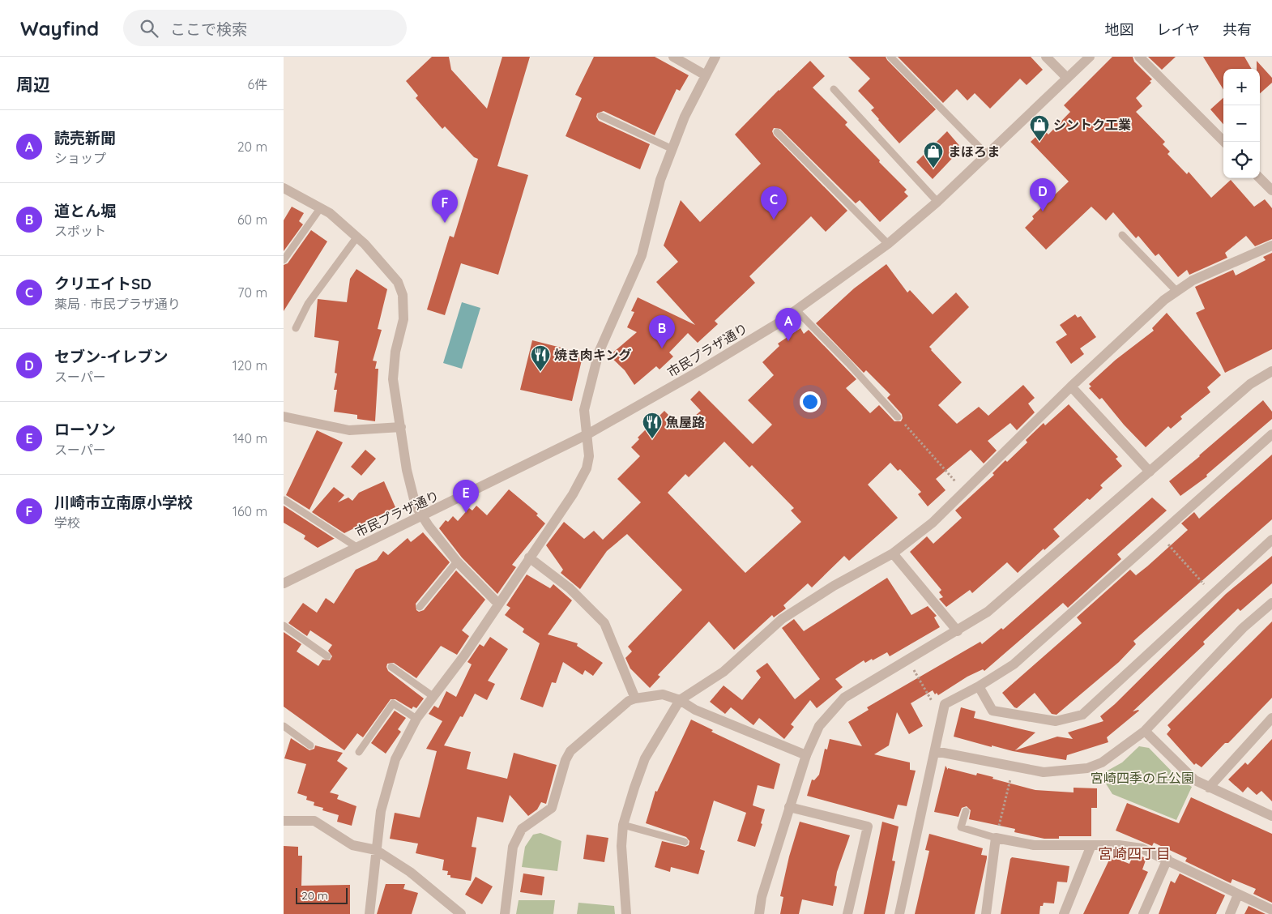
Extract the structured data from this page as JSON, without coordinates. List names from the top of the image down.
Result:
{
  "streets": {
    "street": ["市民プラザ通り"]
  },
  "districts": ["宮崎四丁目"],
  "parks": ["宮崎四季の丘公園"],
  "places": {
    "shop": ["シントク工業", "まほろま"],
    "restaurant": ["焼き肉キング", "魚屋路"]
  },
  "scale_bar": "20 m",
  "page": {
    "header": "Wayfind",
    "search": "ここで検索",
    "nav": ["地図", "レイヤ", "共有"],
    "heading": ["周辺", "6件"],
    "map_buttons": ["+", "−"],
    "list": [
      {
        "mark": "A",
        "name": "読売新聞",
        "note": "ショップ",
        "value": "20 m"
      },
      {
        "mark": "B",
        "name": "道とん堀",
        "note": "スポット",
        "value": "60 m"
      },
      {
        "mark": "C",
        "name": "クリエイトSD",
        "note": "薬局 · 市民プラザ通り",
        "value": "70 m"
      },
      {
        "mark": "D",
        "name": "セブン-イレブン",
        "note": "スーパー",
        "value": "120 m"
      },
      {
        "mark": "E",
        "name": "ローソン",
        "note": "スーパー",
        "value": "140 m"
      },
      {
        "mark": "F",
        "name": "川崎市立南原小学校",
        "note": "学校",
        "value": "160 m"
      }
    ],
    "pins": [
      "D",
      "C",
      "F",
      "A",
      "B",
      "E"
    ],
    "scale": "20 m"
  }
}
